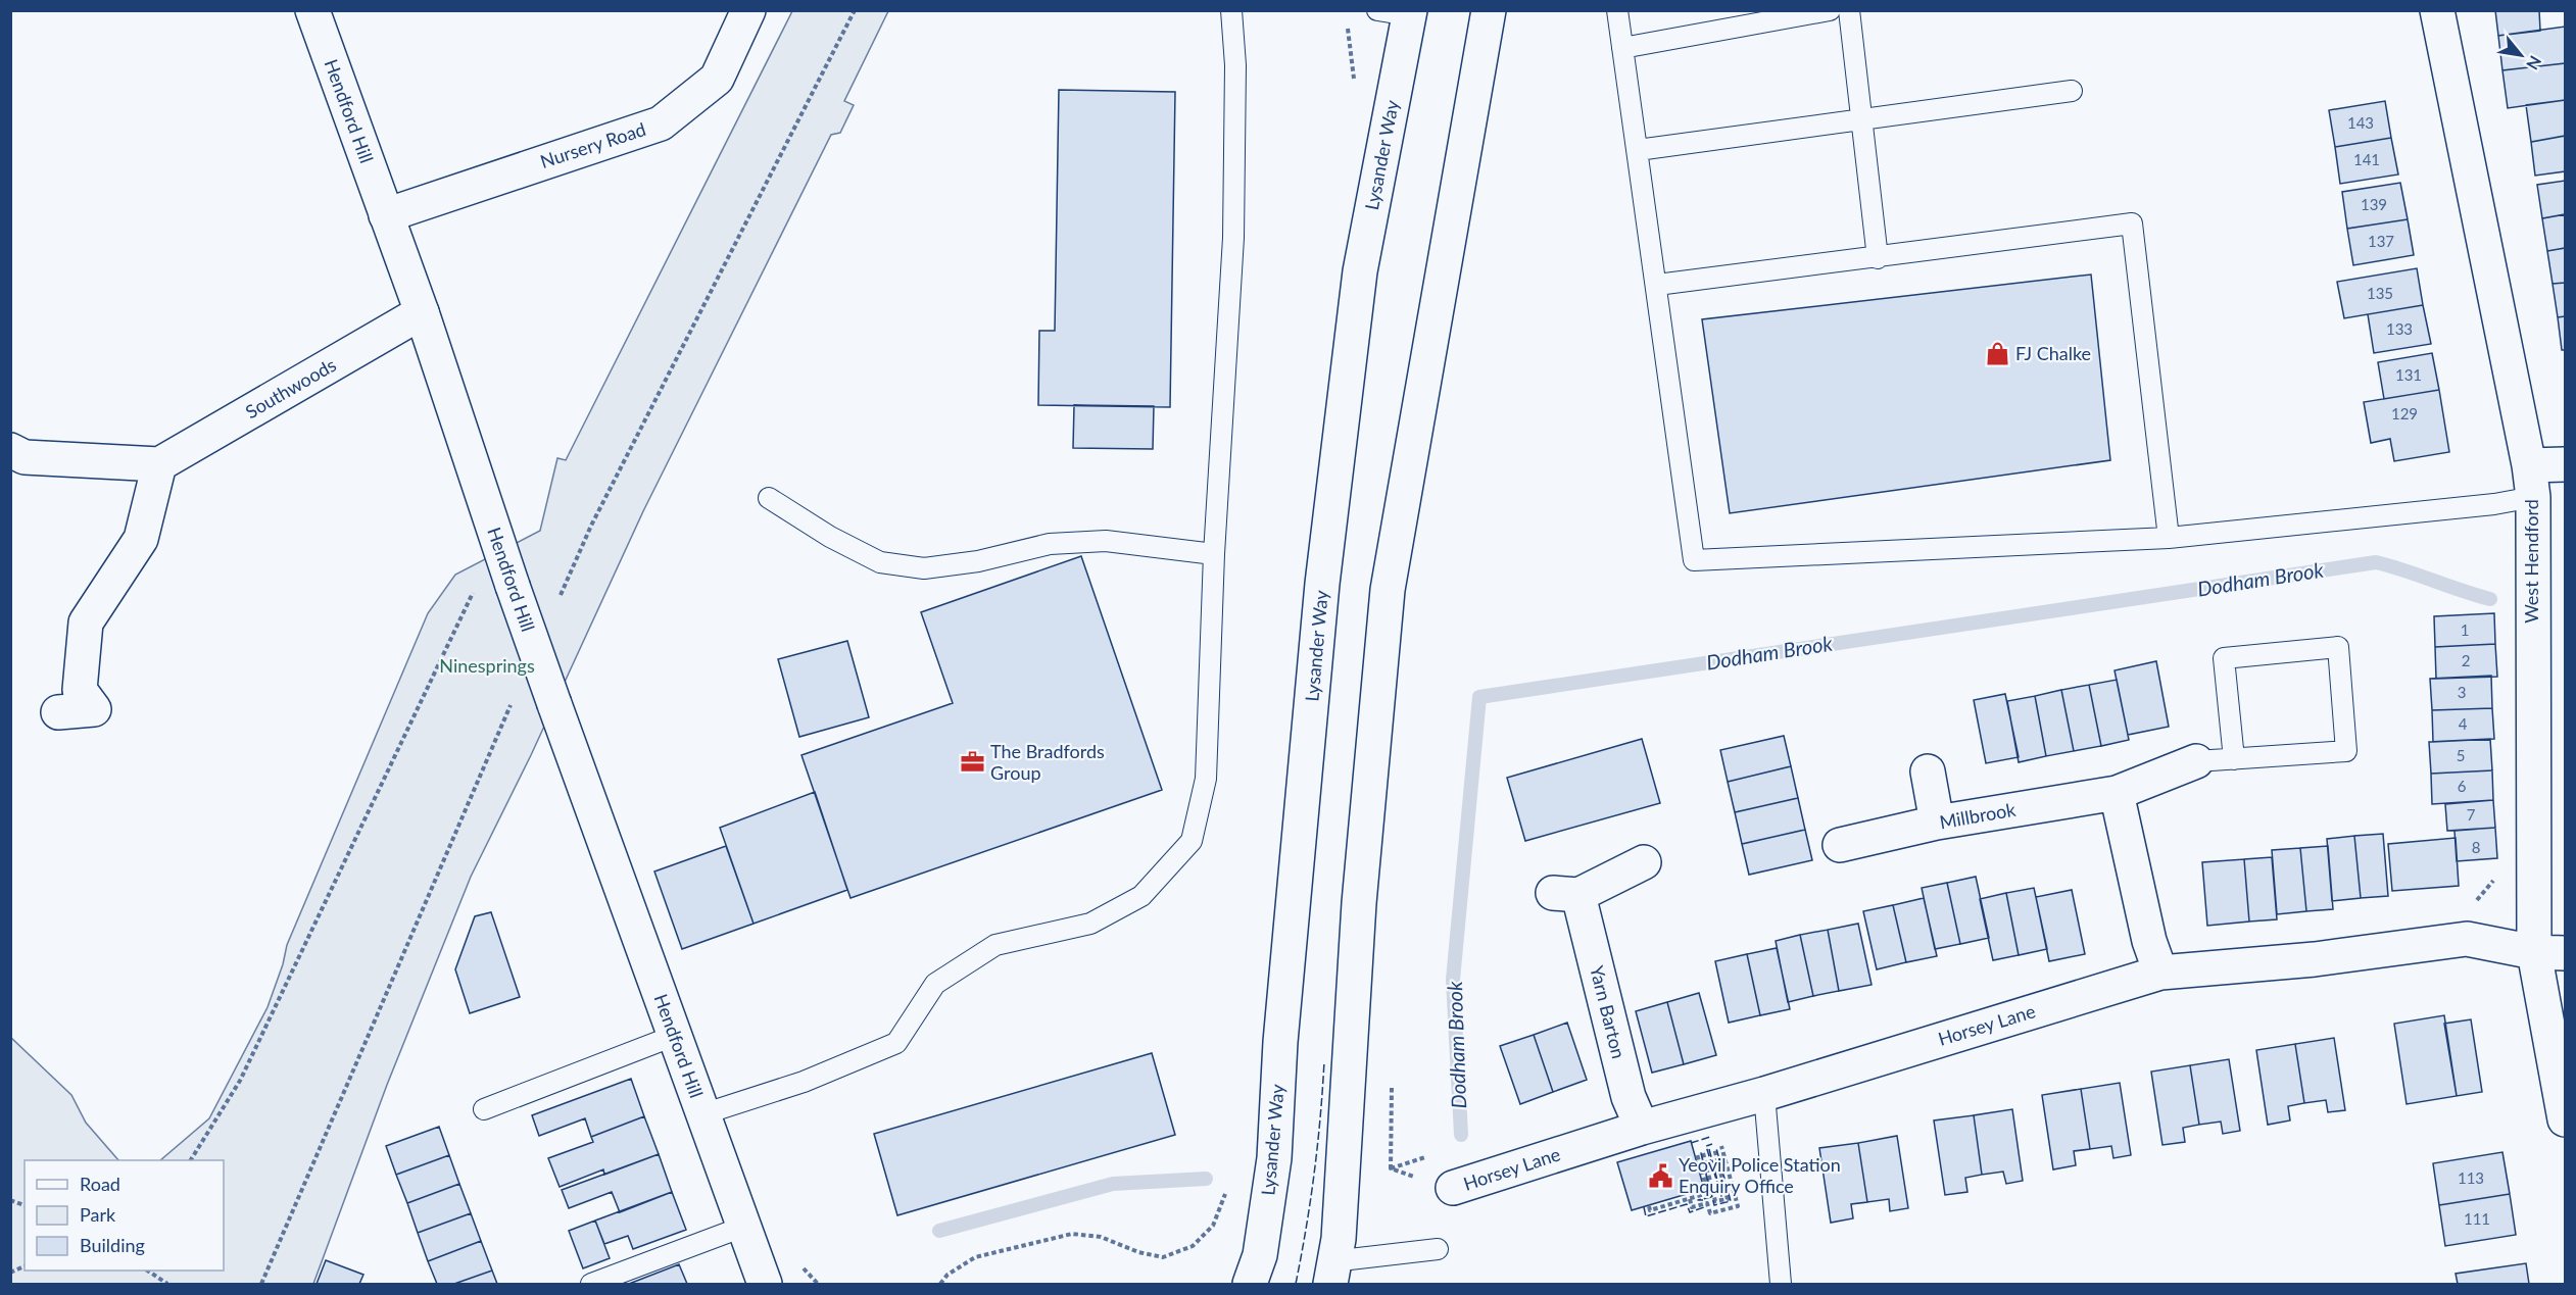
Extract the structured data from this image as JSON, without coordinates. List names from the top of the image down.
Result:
{
  "streets": {
    "main road": [
      "Hendford Hill",
      "Nursery Road",
      "Lysander Way",
      "Southwoods",
      "West Hendford",
      "Millbrook",
      "Yarn Barton",
      "Horsey Lane"
    ]
  },
  "crossings": [
    ["Hendford Hill", "Nursery Road"],
    ["Hendford Hill", "Southwoods"],
    ["West Hendford", "Horsey Lane"],
    ["Yarn Barton", "Horsey Lane"]
  ],
  "water": ["Dodham Brook"],
  "parks": ["Ninesprings"],
  "places": {
    "shop": ["FJ Chalke"],
    "office": ["The Bradfords Group"],
    "public building": ["Yeovil Police Station Enquiry Office"]
  },
  "house_numbers": [
    "143",
    "141",
    "139",
    "137",
    "135",
    "133",
    "131",
    "129",
    "1",
    "2",
    "3",
    "4",
    "5",
    "6",
    "7",
    "8",
    "113",
    "111"
  ],
  "legend": ["Road", "Park", "Building"],
  "north": "bottom right"
}
